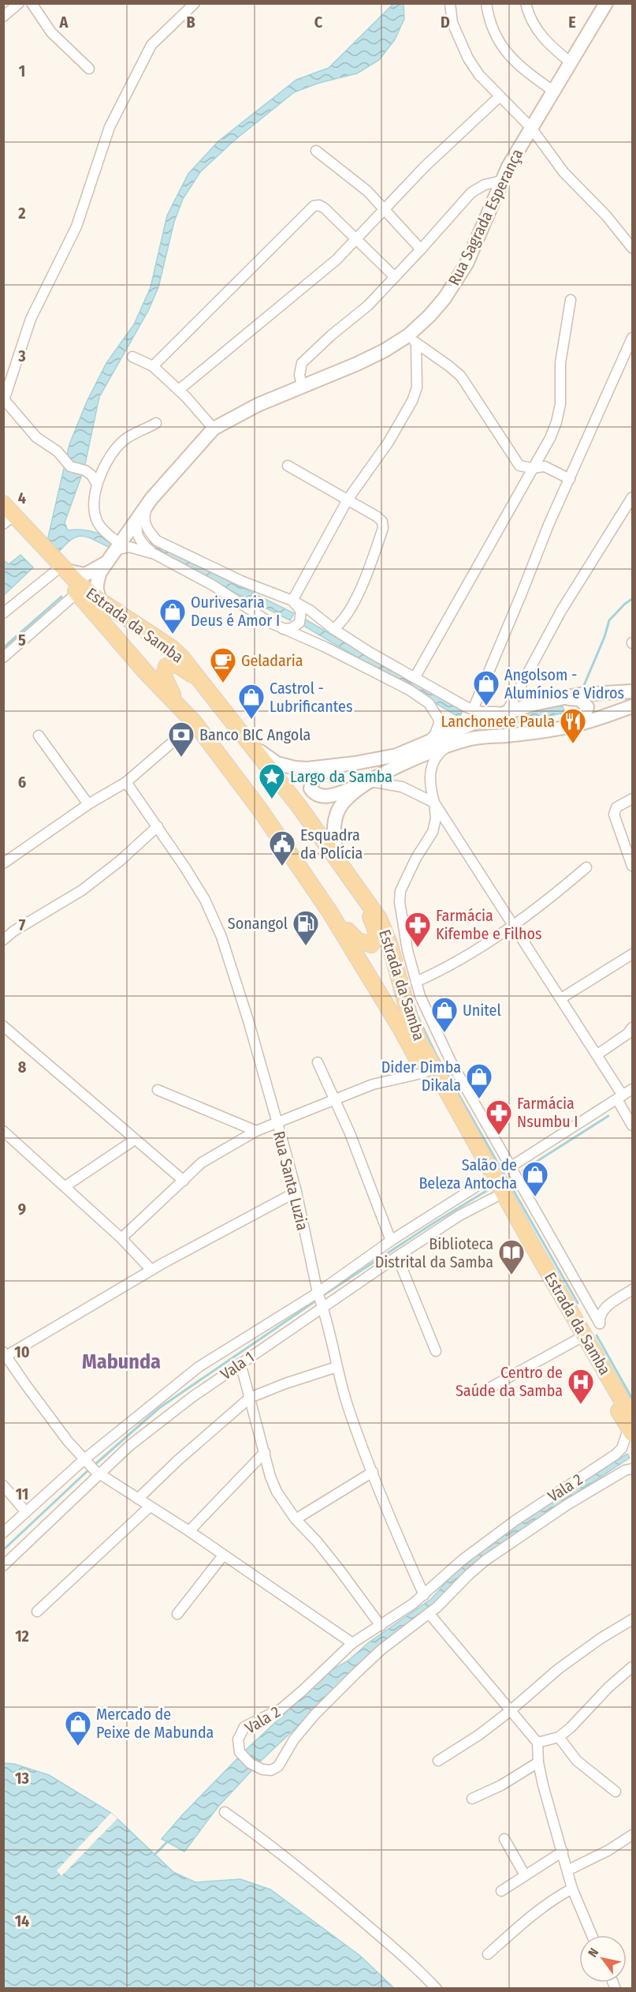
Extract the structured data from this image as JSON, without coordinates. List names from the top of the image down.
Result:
{
  "streets": {
    "main road": ["Rua Sagrada Esperança", "Estrada da Samba"],
    "street": ["Rua Santa Luzia", "Vala 1", "Vala 2"]
  },
  "crossings": [
    ["Rua Sagrada Esperança", "Estrada da Samba"],
    ["Estrada da Samba", "Vala 1"],
    ["Estrada da Samba", "Vala 2"],
    ["Rua Santa Luzia", "Vala 1"],
    ["Rua Santa Luzia", "Vala 2"]
  ],
  "districts": ["Mabunda"],
  "places": {
    "shop": [
      "Ourivesaria Deus é Amor I",
      "Angolsom - Alumínios e Vidros",
      "Castrol - Lubrificantes",
      "Unitel",
      "Dider Dimba Dikala",
      "Salão de Beleza Antocha",
      "Mercado de Peixe de Mabunda"
    ],
    "cafe": ["Geladaria"],
    "restaurant": ["Lanchonete Paula"],
    "bank": ["Banco BIC Angola"],
    "place": ["Largo da Samba"],
    "public building": ["Esquadra da Polícia"],
    "fuel station": ["Sonangol"],
    "pharmacy": ["Farmácia Kifembe e Filhos", "Farmácia Nsumbu I"],
    "library": ["Biblioteca Distrital da Samba"],
    "hospital": ["Centro de Saúde da Samba"]
  },
  "north": "top left",
  "grid": {
    "columns": [
      "A",
      "B",
      "C",
      "D",
      "E"
    ],
    "rows": [
      "1",
      "2",
      "3",
      "4",
      "5",
      "6",
      "7",
      "8",
      "9",
      "10",
      "11",
      "12",
      "13",
      "14"
    ]
  }
}
